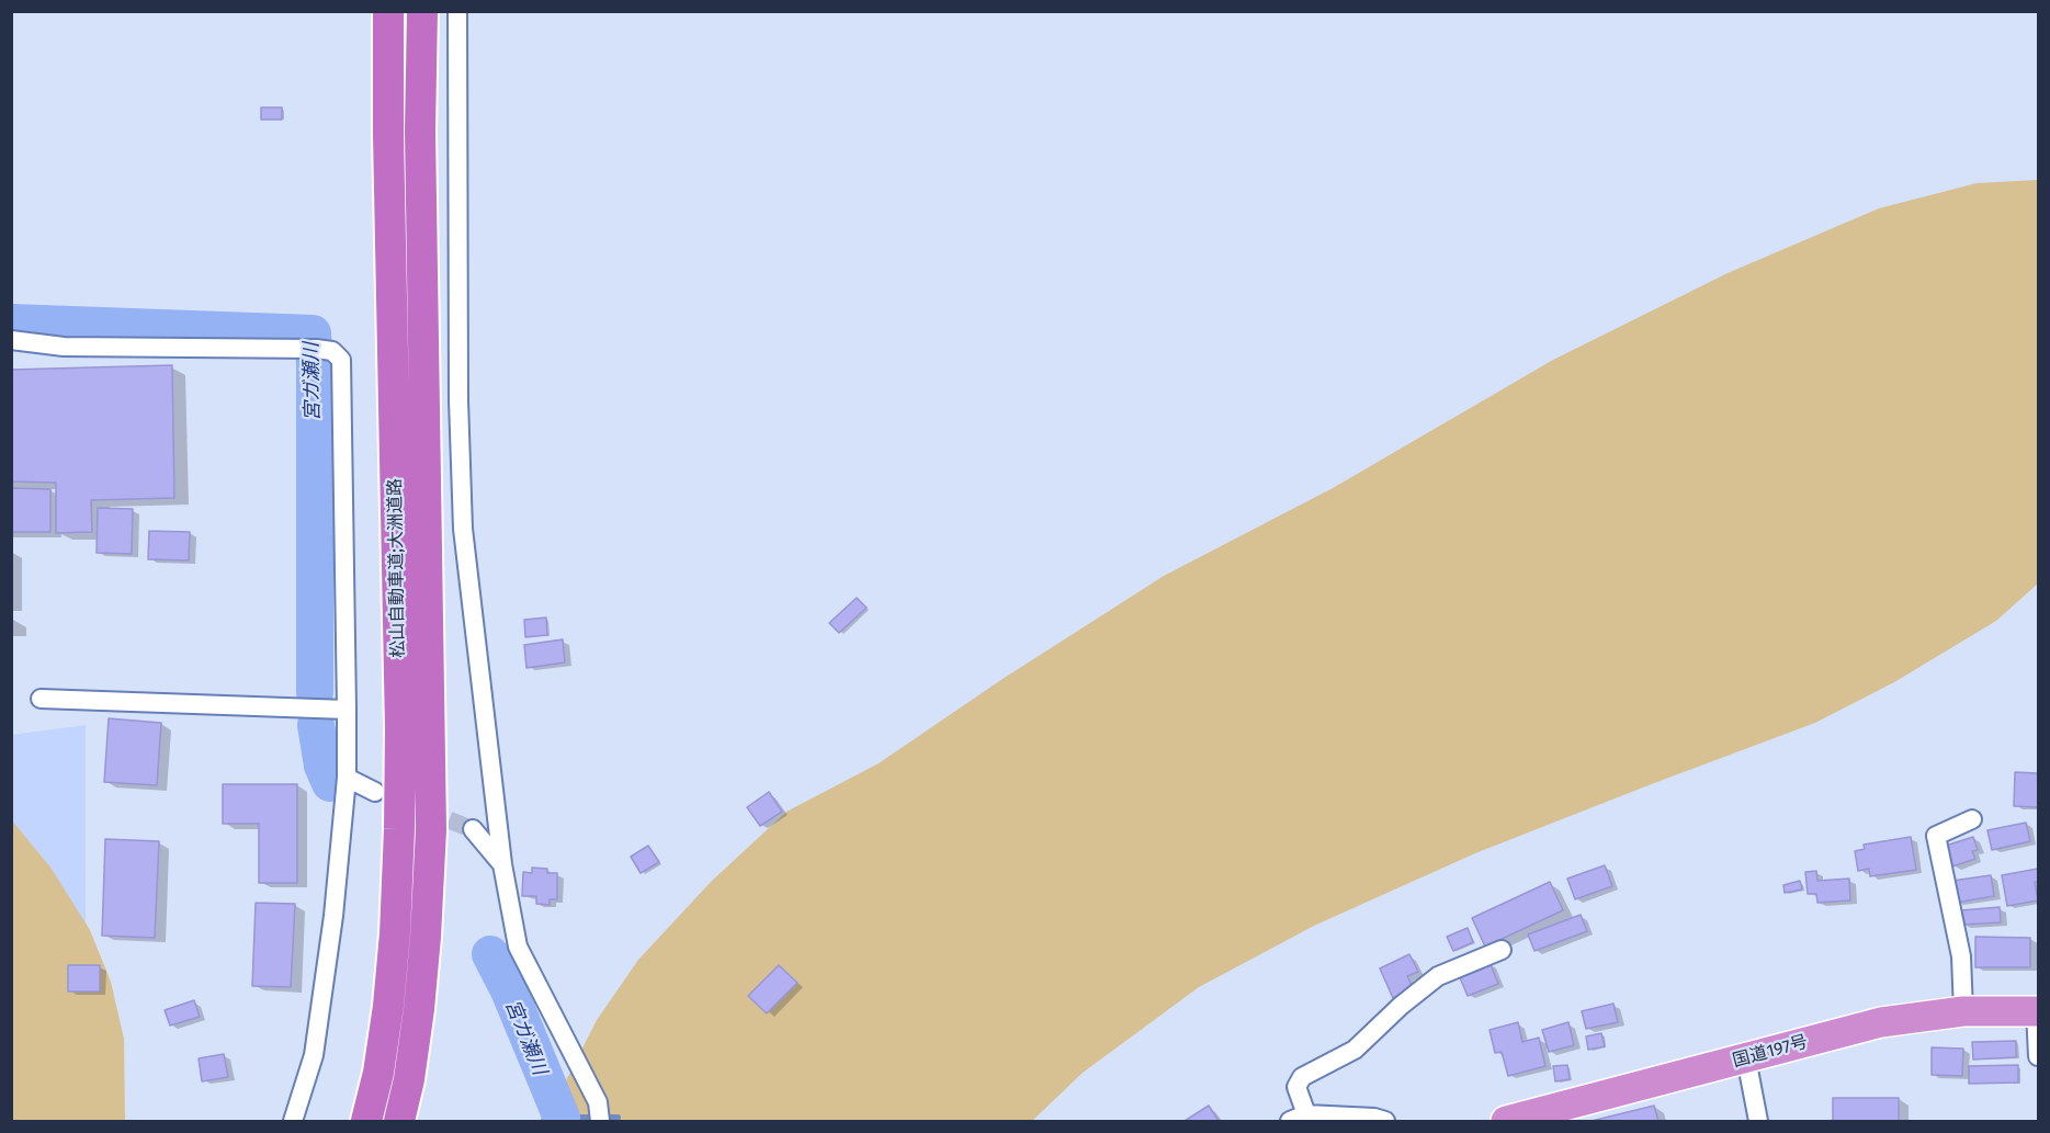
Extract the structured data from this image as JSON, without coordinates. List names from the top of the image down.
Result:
{
  "streets": {
    "highway": ["松山自動車道;大洲道路", "国道197号"]
  },
  "water": ["宮ガ瀬川"]
}
